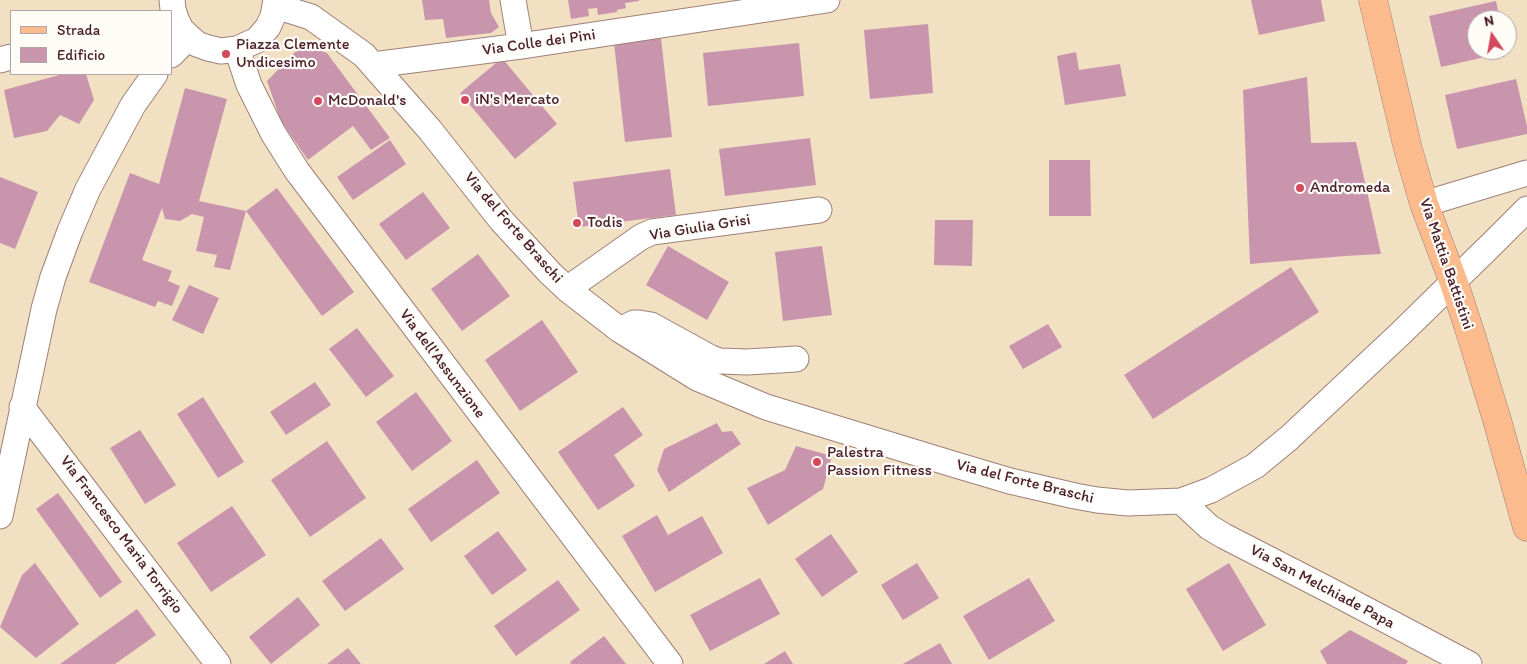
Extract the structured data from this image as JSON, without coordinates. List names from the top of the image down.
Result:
{
  "streets": {
    "main road": ["Via Mattia Battistini"],
    "street": [
      "Via Colle dei Pini",
      "Via del Forte Braschi",
      "Via Giulia Grisi",
      "Via dell'Assunzione",
      "Via Francesco Maria Torrigio",
      "Via San Melchiade Papa"
    ]
  },
  "crossings": [
    ["Via Colle dei Pini", "Via del Forte Braschi"],
    ["Via del Forte Braschi", "Via Giulia Grisi"],
    ["Via del Forte Braschi", "Via Mattia Battistini"],
    ["Via del Forte Braschi", "Via San Melchiade Papa"]
  ],
  "places": [
    "Piazza Clemente Undicesimo",
    "iN's Mercato",
    "McDonald's",
    "Andromeda",
    "Todis",
    "Palestra Passion Fitness"
  ],
  "legend": ["Strada", "Edificio"],
  "north": "top"
}
